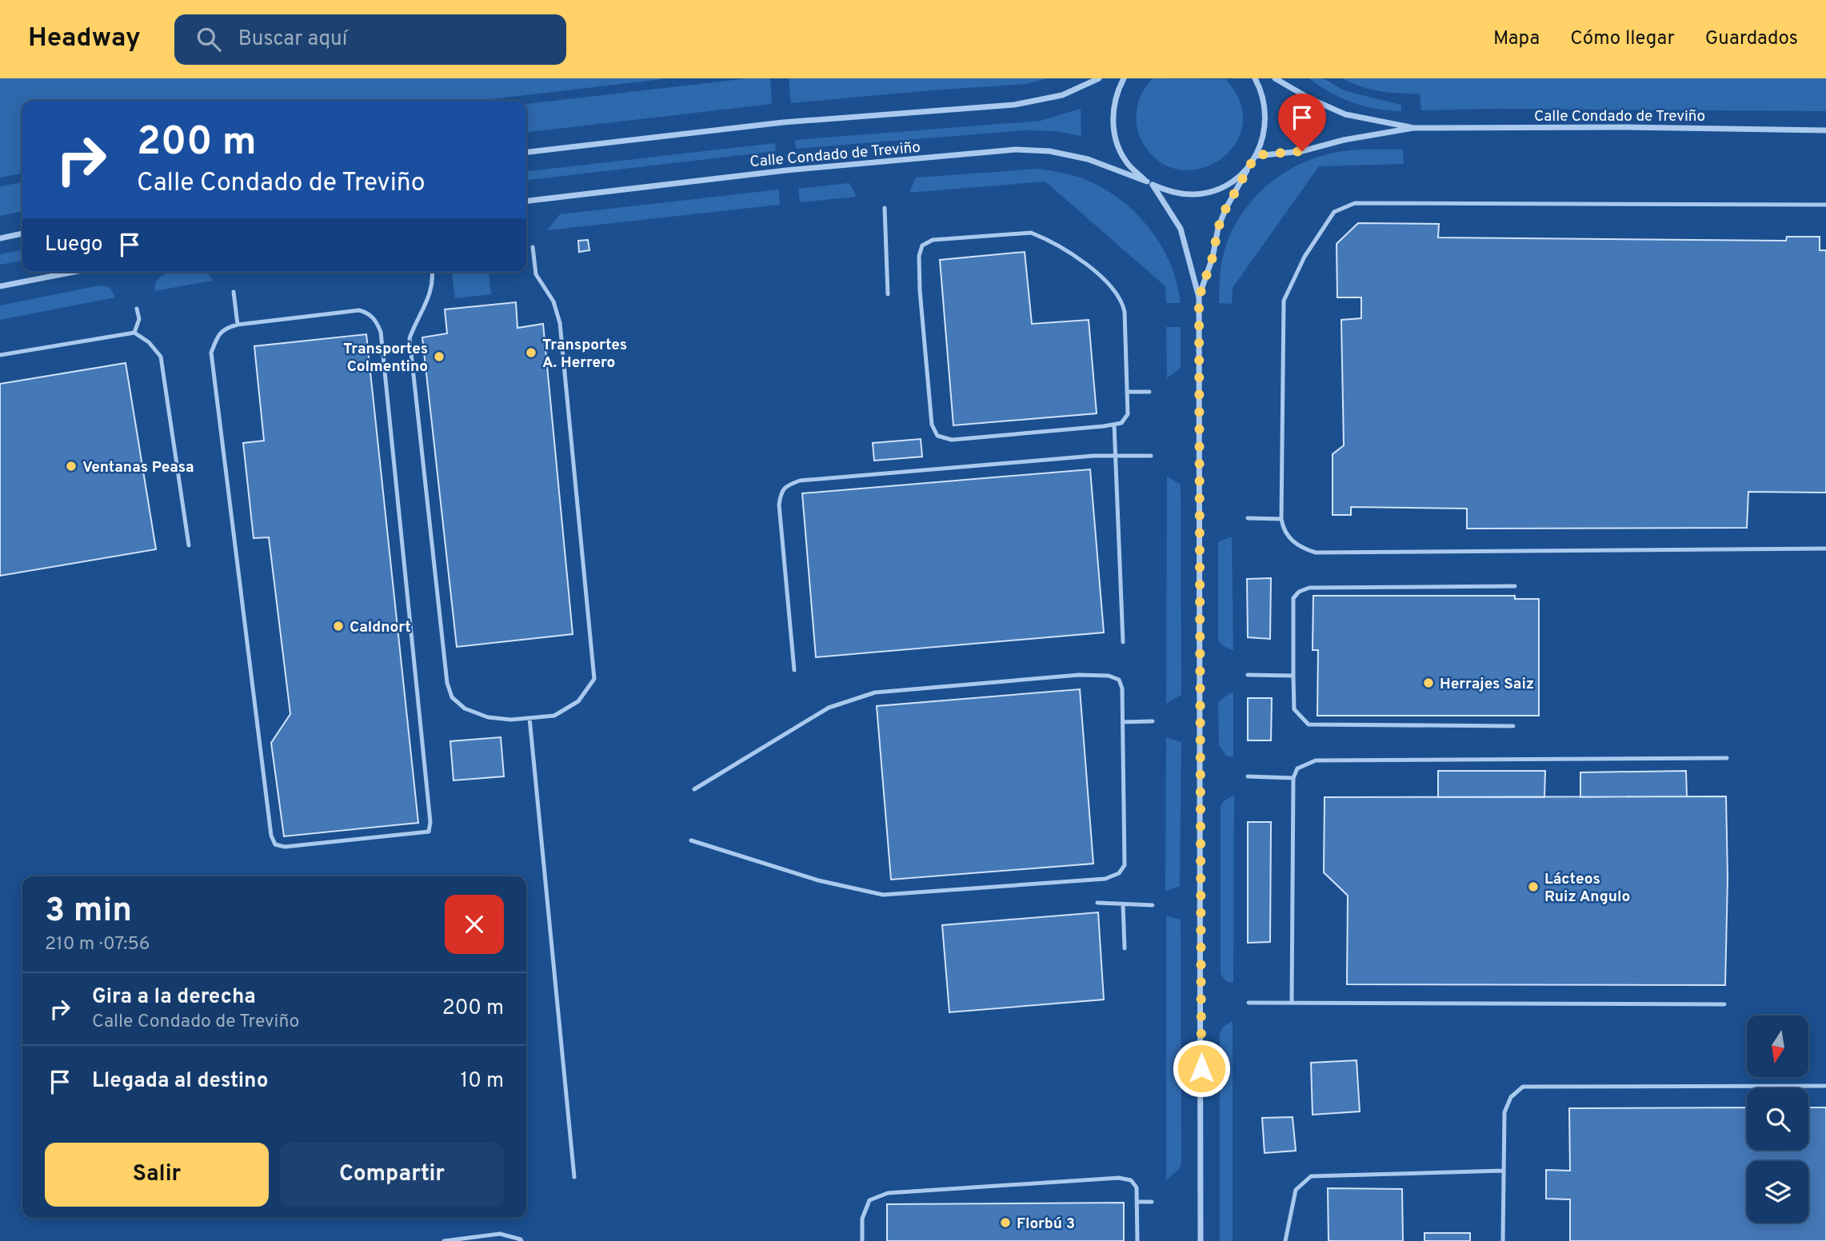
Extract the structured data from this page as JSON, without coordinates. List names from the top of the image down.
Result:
{
  "streets": {
    "street": ["Calle Condado de Treviño"]
  },
  "places": [
    "Transportes A. Herrero",
    "Transportes Colmentino",
    "Ventanas Peasa",
    "Caldnort",
    "Herrajes Saiz",
    "Lácteos Ruiz Angulo",
    "Florbú 3"
  ],
  "north": "bottom",
  "page": {
    "header": "Headway",
    "search": "Buscar aquí",
    "nav": ["Mapa", "Cómo llegar", "Guardados"],
    "turn": ["200 m", "Calle Condado de Treviño"],
    "then": "Luego",
    "heading": ["3 min", "210 m · 07:56"],
    "list": [
      {
        "name": "Gira a la derecha",
        "note": "Calle Condado de Treviño",
        "value": "200 m"
      },
      {
        "name": "Llegada al destino",
        "value": "10 m"
      }
    ],
    "buttons": ["Salir", "Compartir"]
  }
}
